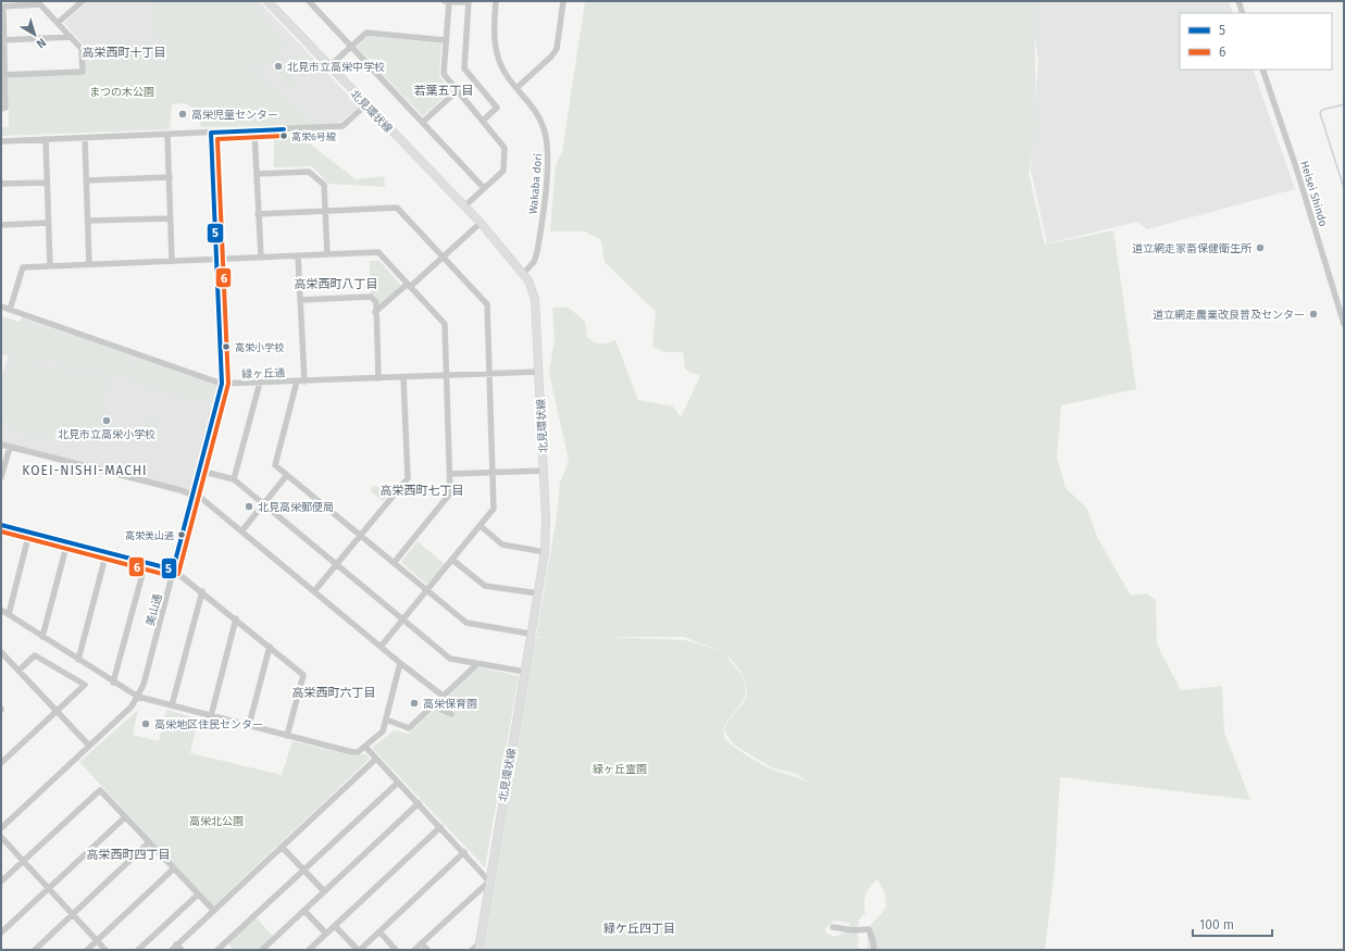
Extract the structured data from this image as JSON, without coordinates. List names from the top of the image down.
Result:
{
  "streets": {
    "main road": ["北見環状線"],
    "street": [
      "Wakaba dori",
      "Heisei Shindo",
      "緑ヶ丘通",
      "美山通"
    ]
  },
  "crossings": [
    ["北見環状線", "Wakaba dori"],
    ["北見環状線", "緑ヶ丘通"],
    ["緑ヶ丘通", "美山通"]
  ],
  "districts": [
    "高栄西町十丁目",
    "若葉五丁目",
    "高栄西町八丁目",
    "KOEI-NISHI-MACHI",
    "高栄西町七丁目",
    "高栄西町六丁目",
    "高栄西町四丁目",
    "緑ケ丘四丁目"
  ],
  "parks": ["まつの木公園", "緑ヶ丘霊園", "高栄北公園"],
  "places": [
    "北見市立高栄中学校",
    "高栄児童センター",
    "高栄6号線",
    "道立網走家畜保健衛生所",
    "道立網走農業改良普及センター",
    "高栄小学校",
    "北見市立高栄小学校",
    "北見高栄郵便局",
    "高栄美山通",
    "高栄保育園",
    "高栄地区住民センター"
  ],
  "lines": ["transit line 5", "transit line 6"],
  "legend": ["5", "6"],
  "scale_bar": "100 m",
  "north": "bottom right"
}
